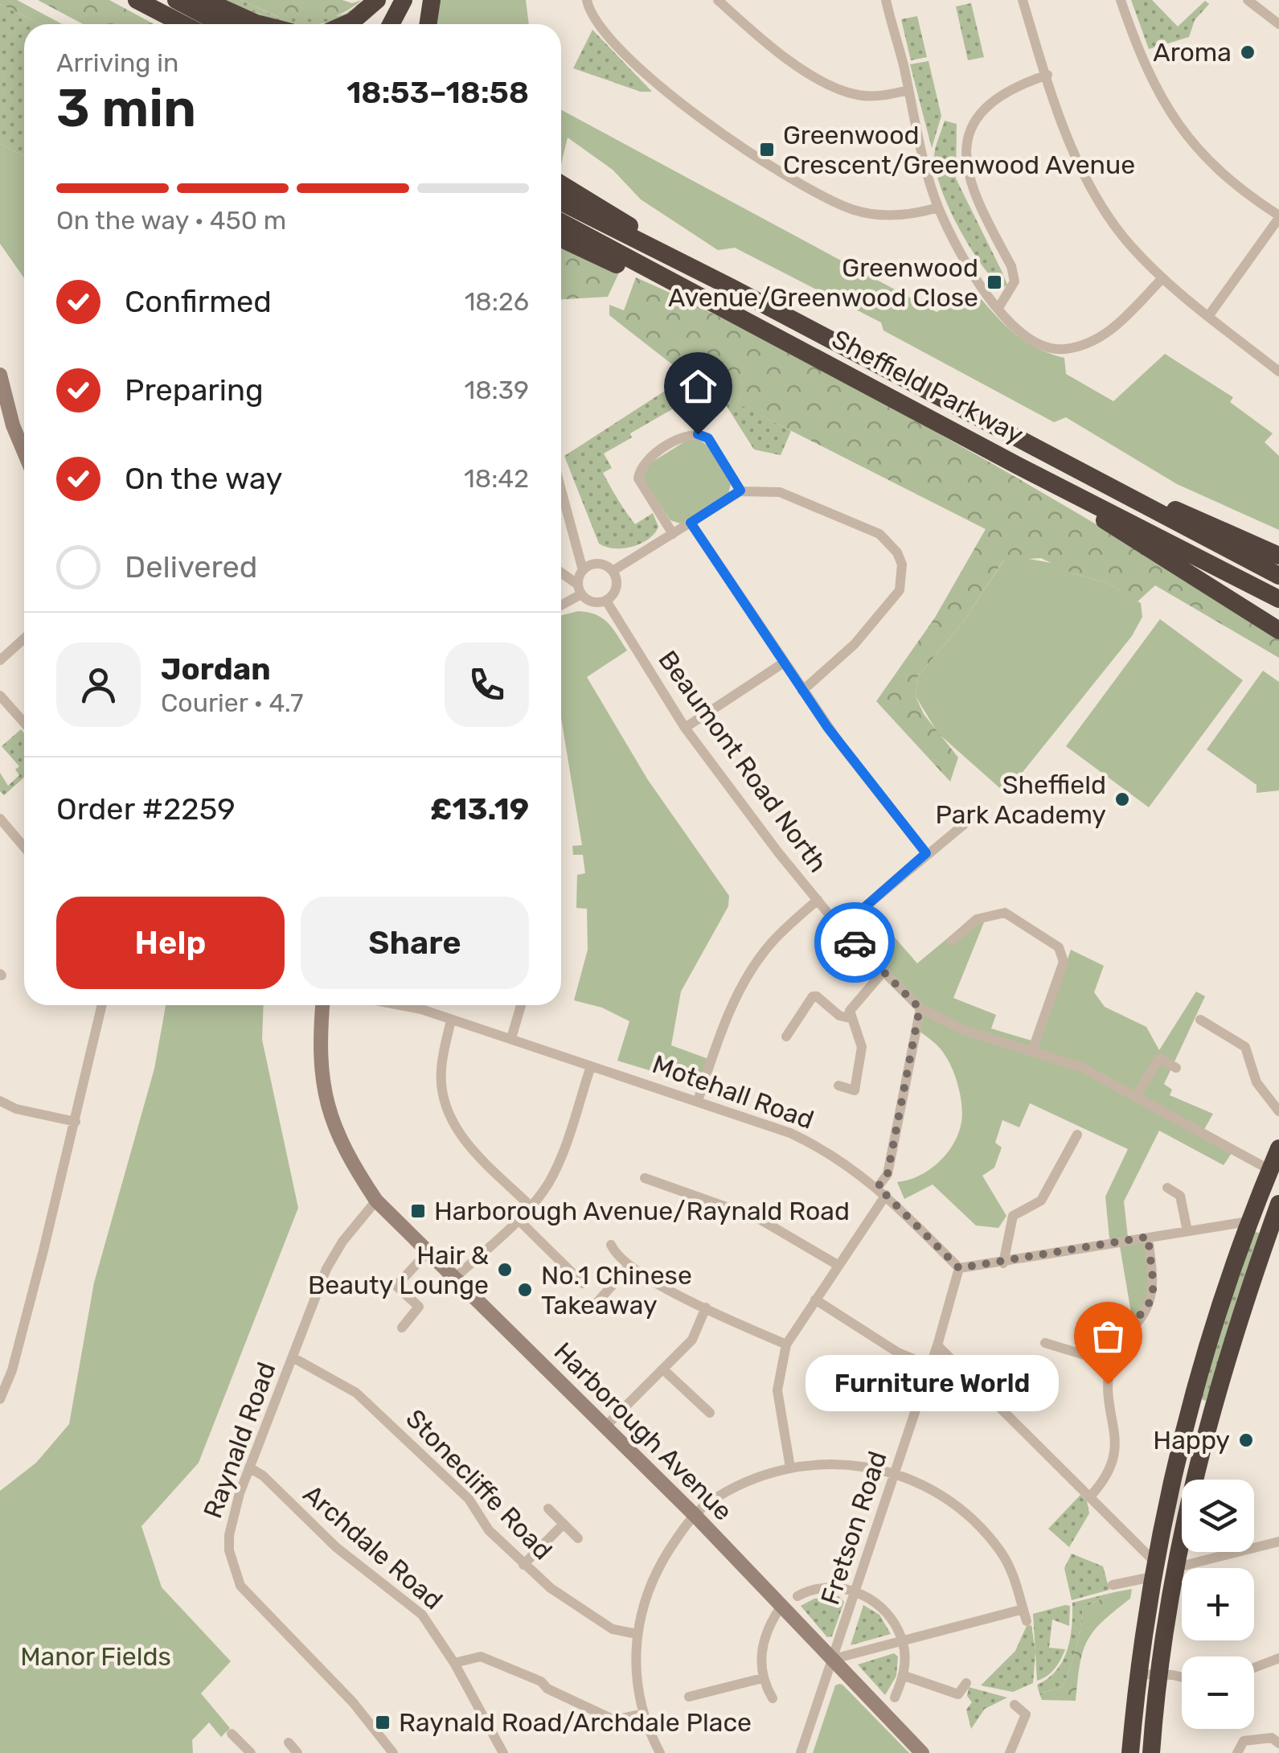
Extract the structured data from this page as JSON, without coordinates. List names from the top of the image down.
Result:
{
  "streets": {
    "highway": ["Sheffield Parkway"],
    "street": [
      "Beaumont Road North",
      "Motehall Road",
      "Harborough Avenue",
      "Raynald Road",
      "Stonecliffe Road",
      "Fretson Road",
      "Archdale Road"
    ]
  },
  "crossings": [
    ["Motehall Road", "Fretson Road"],
    ["Harborough Avenue", "Raynald Road"],
    ["Harborough Avenue", "Fretson Road"],
    ["Raynald Road", "Stonecliffe Road"],
    ["Raynald Road", "Archdale Road"]
  ],
  "parks": ["Manor Fields"],
  "places": {
    "other": [
      "Aroma",
      "Sheffield Park Academy",
      "Hair & Beauty Lounge",
      "No.1 Chinese Takeaway",
      "Furniture World",
      "Happy"
    ],
    "transit": [
      "Greenwood Crescent/Greenwood Avenue",
      "Greenwood Avenue/Greenwood Close",
      "Harborough Avenue/Raynald Road",
      "Raynald Road/Archdale Place"
    ]
  },
  "page": {
    "heading": ["3 min", "Arriving in", "18:53–18:58"],
    "panel": [
      "Jordan",
      "Courier · 4.7",
      "Order #2259",
      "£13.19"
    ],
    "bar": "On the way · 450 m",
    "list": [
      ["Confirmed", "18:26"],
      ["Preparing", "18:39"],
      ["On the way", "18:42"],
      "Delivered"
    ],
    "buttons": ["Help", "Share"],
    "bubble": "Furniture World",
    "map_buttons": ["+", "−"]
  }
}
